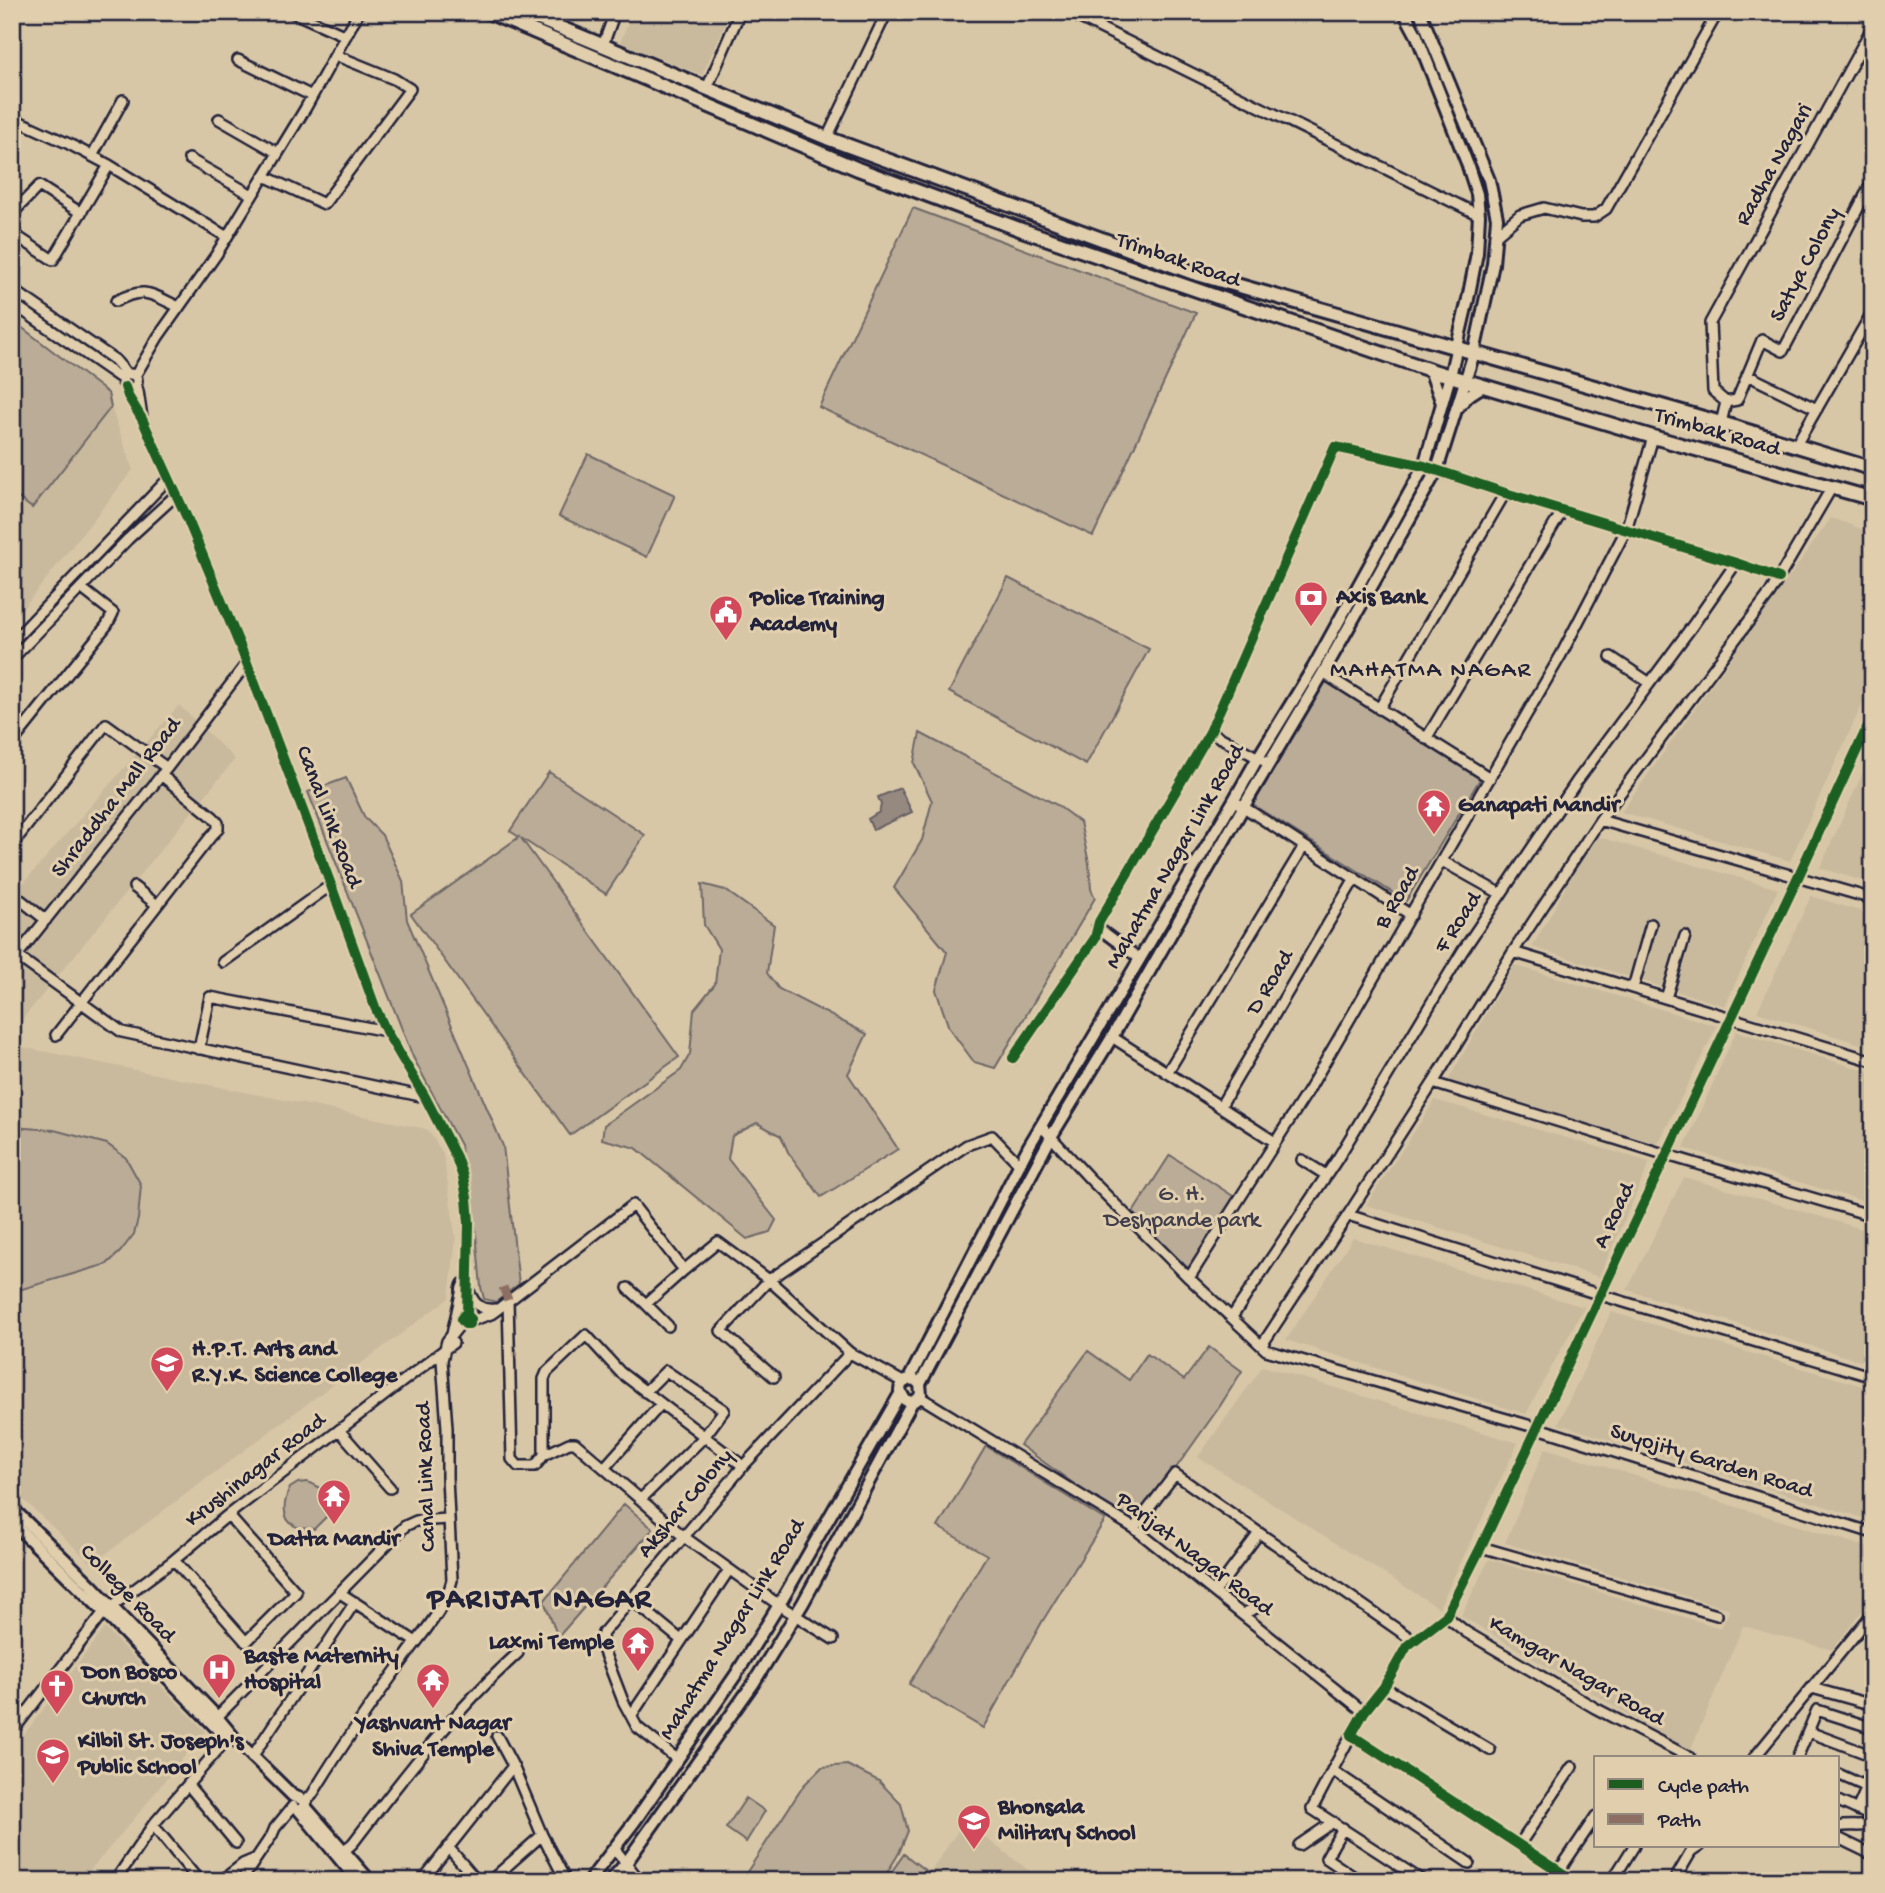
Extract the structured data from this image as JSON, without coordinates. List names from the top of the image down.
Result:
{
  "streets": {
    "highway": ["Trimbak Road"],
    "main road": ["Mahatma Nagar Link Road", "College Road"],
    "street": [
      "Radha Nagari",
      "Satya Colony",
      "Shraddha Mall Road",
      "Canal Link Road",
      "B Road",
      "F Road",
      "D Road",
      "A Road",
      "Suyojity Garden Road",
      "Krushinagar Road",
      "Akshar Colony",
      "Parijat Nagar Road",
      "Kamgar Nagar Road"
    ]
  },
  "crossings": [
    ["Trimbak Road", "Mahatma Nagar Link Road"],
    ["Trimbak Road", "B Road"],
    ["Shraddha Mall Road", "Canal Link Road"],
    ["Canal Link Road", "College Road"],
    ["Mahatma Nagar Link Road", "Akshar Colony"],
    ["Mahatma Nagar Link Road", "Parijat Nagar Road"],
    ["A Road", "Suyojity Garden Road"],
    ["A Road", "Parijat Nagar Road"],
    ["A Road", "Kamgar Nagar Road"],
    ["Krushinagar Road", "College Road"]
  ],
  "districts": ["MAHATMA NAGAR", "PARIJAT NAGAR"],
  "parks": ["G. H. Deshpande park"],
  "places": {
    "bank": ["Axis Bank"],
    "public building": ["Police Training Academy"],
    "temple": [
      "Ganapati Mandir",
      "Datta Mandir",
      "Laxmi Temple",
      "Yashvant Nagar Shiva Temple"
    ],
    "school or university": ["H.P.T. Arts and R.Y.K. Science College", "Kilbil St. Joseph's Public School", "Bhonsala Military School"],
    "hospital": ["Baste Maternity Hospital"],
    "church": ["Don Bosco Church"]
  },
  "legend": ["Cycle path", "Path"]
}
